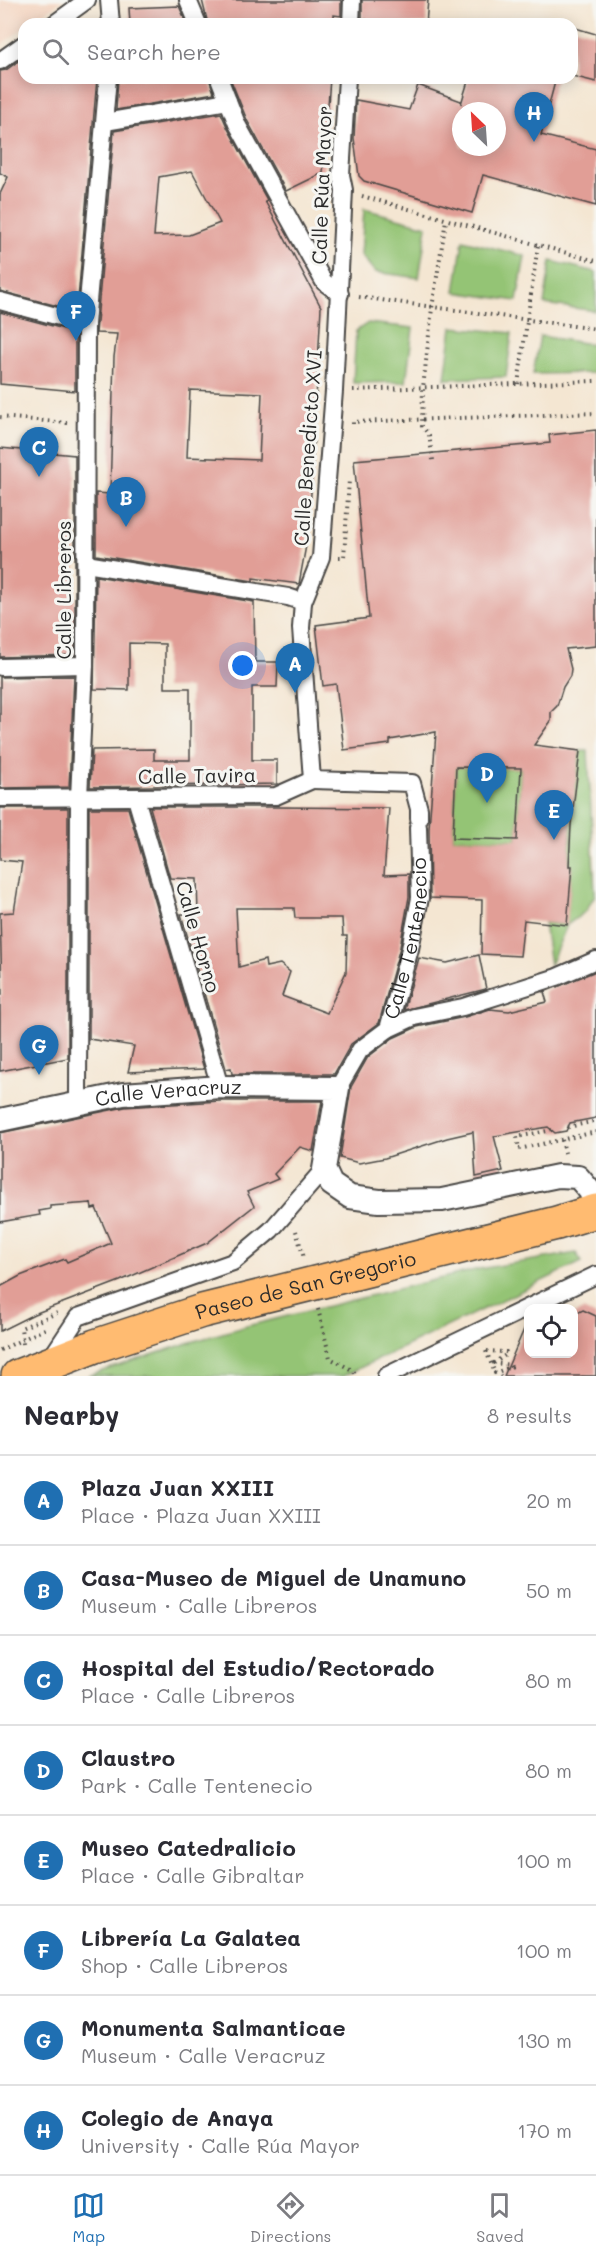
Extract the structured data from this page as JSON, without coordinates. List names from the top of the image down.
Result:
{
  "streets": {
    "main road": ["Paseo de San Gregorio"],
    "street": [
      "Calle Rúa Mayor",
      "Calle Benedicto XVI",
      "Calle Libreros",
      "Calle Tavira",
      "Calle Horno",
      "Calle Tentenecio",
      "Calle Veracruz"
    ]
  },
  "crossings": [
    ["Calle Rúa Mayor", "Calle Benedicto XVI"],
    ["Calle Benedicto XVI", "Calle Tavira"],
    ["Calle Benedicto XVI", "Calle Tentenecio"],
    ["Calle Libreros", "Calle Tavira"],
    ["Calle Libreros", "Calle Veracruz"],
    ["Calle Tavira", "Calle Horno"],
    ["Calle Tavira", "Calle Tentenecio"],
    ["Calle Horno", "Calle Veracruz"],
    ["Calle Tentenecio", "Calle Veracruz"]
  ],
  "north": "top left",
  "page": {
    "search": "Search here",
    "pins": [
      "H",
      "F",
      "C",
      "B",
      "A",
      "D",
      "E",
      "G"
    ],
    "heading": ["Nearby", "8 results"],
    "list": [
      {
        "mark": "A",
        "name": "Plaza Juan XXIII",
        "note": "Place · Plaza Juan XXIII",
        "value": "20 m"
      },
      {
        "mark": "B",
        "name": "Casa-Museo de Miguel de Unamuno",
        "note": "Museum · Calle Libreros",
        "value": "50 m"
      },
      {
        "mark": "C",
        "name": "Hospital del Estudio/Rectorado",
        "note": "Place · Calle Libreros",
        "value": "80 m"
      },
      {
        "mark": "D",
        "name": "Claustro",
        "note": "Park · Calle Tentenecio",
        "value": "80 m"
      },
      {
        "mark": "E",
        "name": "Museo Catedralicio",
        "note": "Place · Calle Gibraltar",
        "value": "100 m"
      },
      {
        "mark": "F",
        "name": "Librería La Galatea",
        "note": "Shop · Calle Libreros",
        "value": "100 m"
      },
      {
        "mark": "G",
        "name": "Monumenta Salmanticae",
        "note": "Museum · Calle Veracruz",
        "value": "130 m"
      },
      {
        "mark": "H",
        "name": "Colegio de Anaya",
        "note": "University · Calle Rúa Mayor",
        "value": "170 m"
      }
    ],
    "nav": ["Map", "Directions", "Saved"]
  }
}
